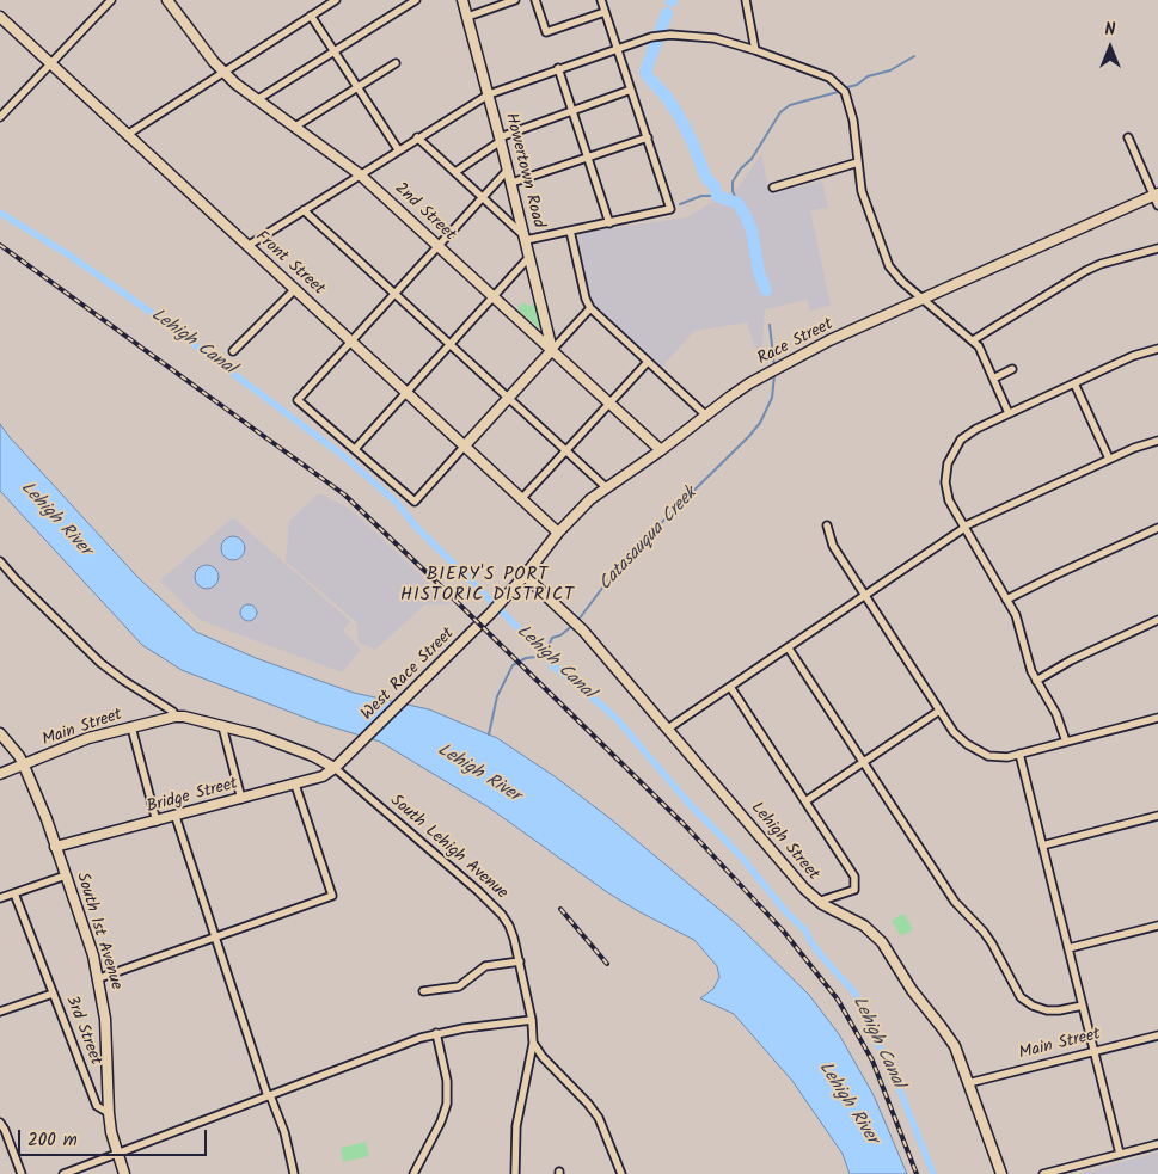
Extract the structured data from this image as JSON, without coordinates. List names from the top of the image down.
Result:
{
  "streets": {
    "main road": [
      "Howertown Road",
      "2nd Street",
      "Front Street",
      "Race Street",
      "West Race Street",
      "Main Street",
      "Bridge Street",
      "Lehigh Street",
      "South Lehigh Avenue",
      "South 1st Avenue"
    ],
    "street": ["3rd Street"]
  },
  "crossings": [
    ["Howertown Road", "2nd Street"],
    ["2nd Street", "Race Street"],
    ["Front Street", "Race Street"],
    ["Race Street", "West Race Street"],
    ["Race Street", "Lehigh Street"],
    ["West Race Street", "Bridge Street"],
    ["West Race Street", "South Lehigh Avenue"],
    ["Main Street", "Lehigh Street"],
    ["Main Street", "South Lehigh Avenue"],
    ["Main Street", "South 1st Avenue"],
    ["Bridge Street", "South Lehigh Avenue"],
    ["Bridge Street", "South 1st Avenue"],
    ["South 1st Avenue", "3rd Street"]
  ],
  "districts": ["BIERY'S PORT HISTORIC DISTRICT"],
  "water": ["Lehigh Canal", "Lehigh River", "Catasauqua Creek"],
  "scale_bar": "200 m",
  "north": "top"
}
